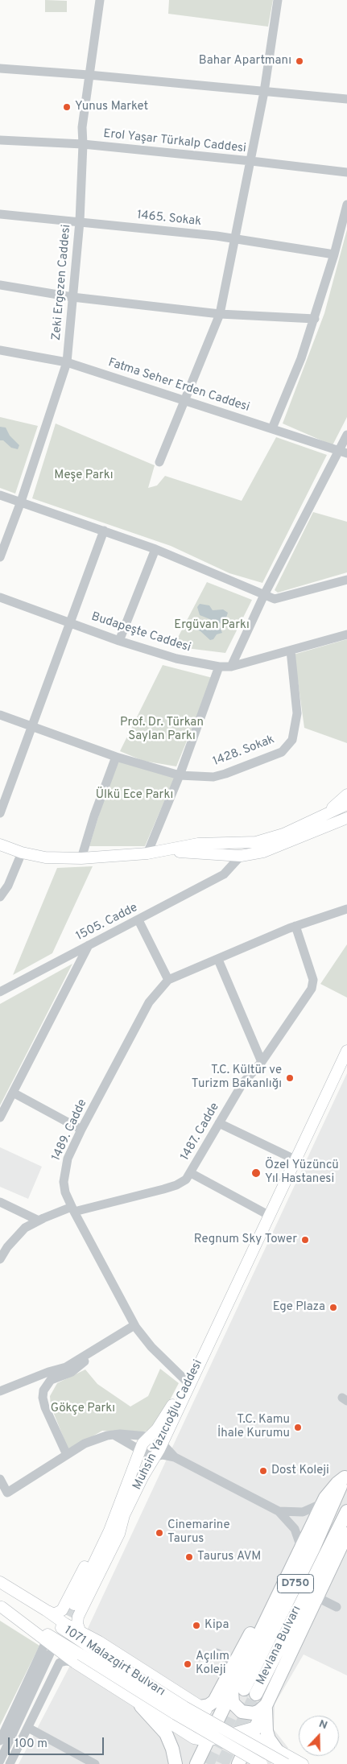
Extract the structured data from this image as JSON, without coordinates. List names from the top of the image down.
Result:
{
  "streets": {
    "highway": ["D750", "Mevlana Bulvarı"],
    "main road": ["Muhsin Yazıcıoğlu Caddesi", "1071 Malazgirt Bulvarı"],
    "street": [
      "Erol Yaşar Türkalp Caddesi",
      "1465. Sokak",
      "Zeki Ergezen Caddesi",
      "Fatma Seher Erden Caddesi",
      "Budapeşte Caddesi",
      "1428. Sokak",
      "1505. Cadde",
      "1489. Cadde",
      "1487. Cadde"
    ]
  },
  "crossings": [
    ["Erol Yaşar Türkalp Caddesi", "Zeki Ergezen Caddesi"],
    ["1465. Sokak", "Zeki Ergezen Caddesi"],
    ["Zeki Ergezen Caddesi", "Fatma Seher Erden Caddesi"],
    ["Budapeşte Caddesi", "1428. Sokak"],
    ["1489. Cadde", "1487. Cadde"],
    ["1489. Cadde", "Muhsin Yazıcıoğlu Caddesi"],
    ["Muhsin Yazıcıoğlu Caddesi", "1071 Malazgirt Bulvarı"]
  ],
  "parks": [
    "Meşe Parkı",
    "Ergüvan Parkı",
    "Prof. Dr. Türkan Saylan Parkı",
    "Ülkü Ece Parkı",
    "Gökçe Parkı"
  ],
  "places": [
    "Bahar Apartmanı",
    "Yunus Market",
    "T.C. Kültür ve Turizm Bakanlığı",
    "Özel Yüzüncü Yıl Hastanesi",
    "Regnum Sky Tower",
    "Ege Plaza",
    "T.C. Kamu İhale Kurumu",
    "Dost Koleji",
    "Cinemarine Taurus",
    "Taurus AVM",
    "Kipa",
    "Açılım Koleji"
  ],
  "scale_bar": "100 m",
  "north": "top"
}
